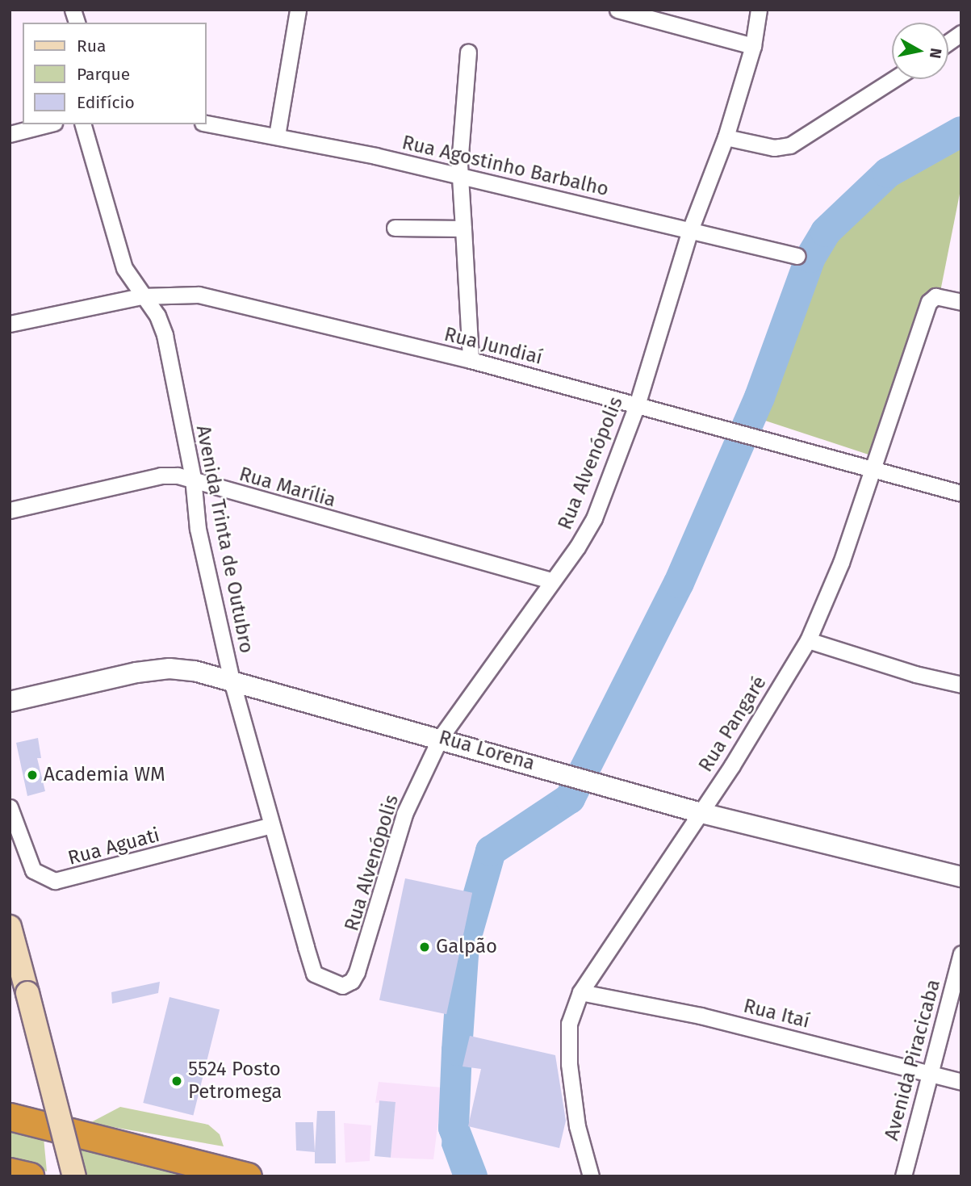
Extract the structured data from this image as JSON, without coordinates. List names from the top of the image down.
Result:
{
  "streets": {
    "street": [
      "Rua Agostinho Barbalho",
      "Rua Jundiaí",
      "Rua Alvenópolis",
      "Rua Marília",
      "Avenida Trinta de Outubro",
      "Rua Pangaré",
      "Rua Lorena",
      "Rua Aguati",
      "Rua Itaí",
      "Avenida Piracicaba"
    ]
  },
  "crossings": [
    ["Rua Agostinho Barbalho", "Rua Alvenópolis"],
    ["Rua Jundiaí", "Rua Alvenópolis"],
    ["Rua Jundiaí", "Avenida Trinta de Outubro"],
    ["Rua Jundiaí", "Rua Pangaré"],
    ["Rua Alvenópolis", "Rua Marília"],
    ["Rua Alvenópolis", "Avenida Trinta de Outubro"],
    ["Rua Alvenópolis", "Rua Lorena"],
    ["Rua Marília", "Avenida Trinta de Outubro"],
    ["Avenida Trinta de Outubro", "Rua Lorena"],
    ["Avenida Trinta de Outubro", "Rua Aguati"],
    ["Rua Pangaré", "Rua Lorena"],
    ["Rua Pangaré", "Rua Itaí"],
    ["Rua Itaí", "Avenida Piracicaba"]
  ],
  "places": ["Academia WM", "Galpão", "5524 Posto Petromega"],
  "legend": ["Rua", "Parque", "Edifício"],
  "north": "right"
}
